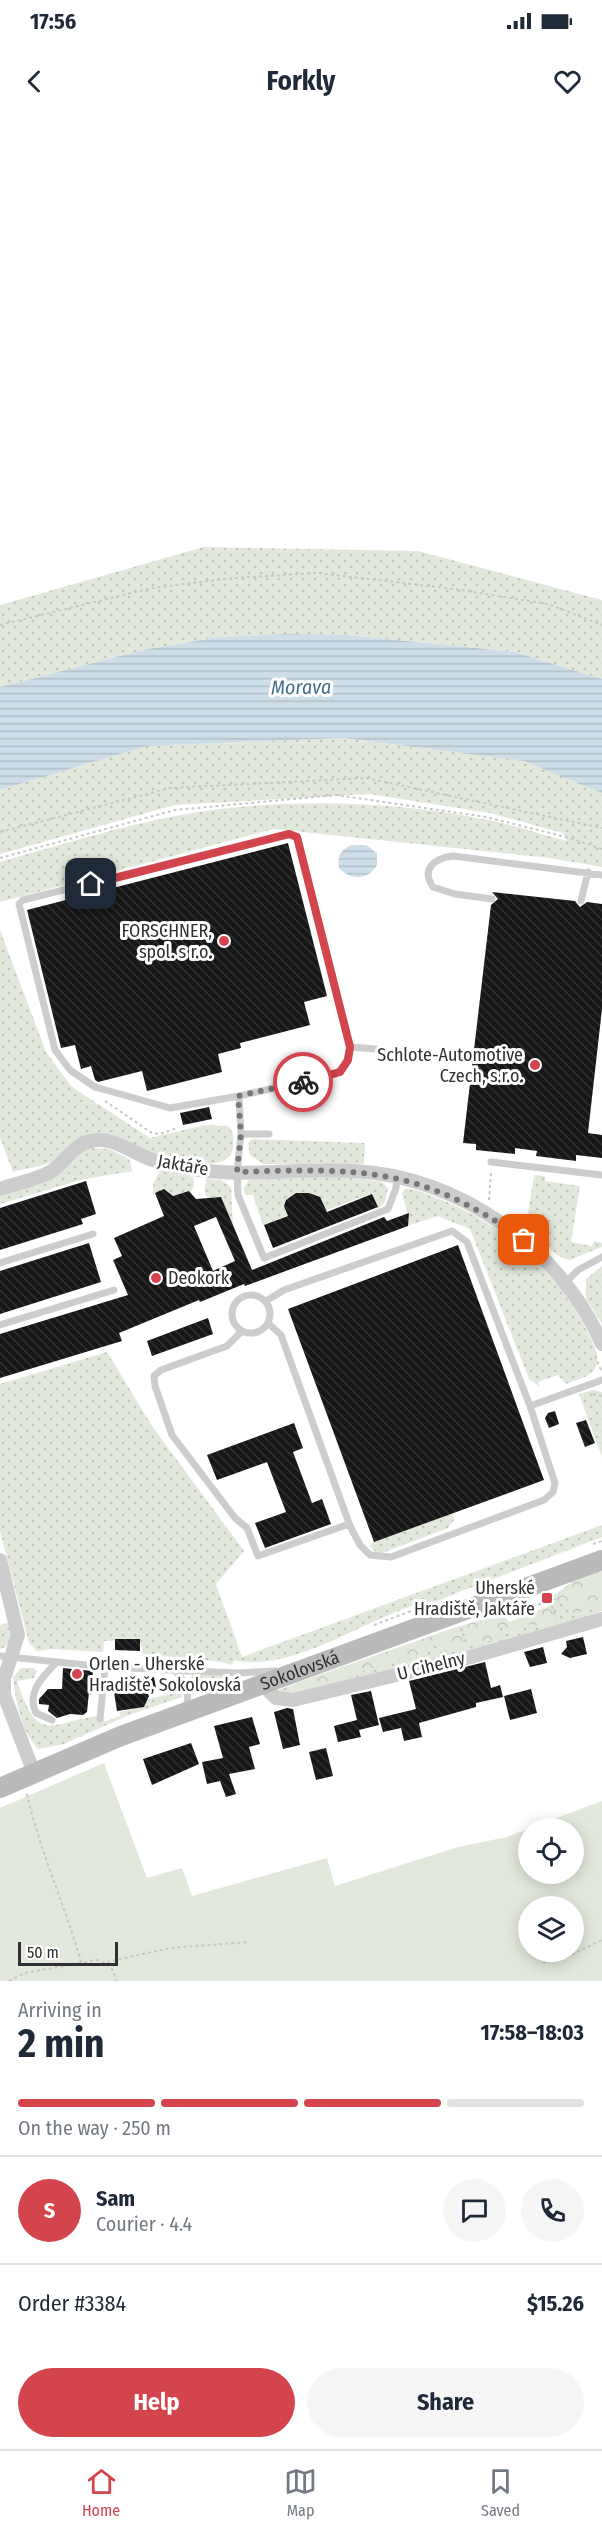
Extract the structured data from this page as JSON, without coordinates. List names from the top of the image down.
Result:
{
  "streets": {
    "main road": ["Sokolovská"],
    "street": ["Jaktáře", "U Cihelny"]
  },
  "crossings": [
    ["U Cihelny", "Sokolovská"]
  ],
  "water": ["Morava"],
  "places": {
    "other": [
      "FORSCHNER, spol. s r.o.",
      "Schlote-Automotive Czech, s.r.o.",
      "Deokork",
      "Orlen - Uherské Hradiště, Sokolovská"
    ],
    "transit": ["Uherské Hradiště, Jaktáře"]
  },
  "scale_bar": "50 m",
  "page": {
    "status": "17:56",
    "header": "Forkly",
    "scale": "50 m",
    "heading": ["2 min", "Arriving in", "17:58–18:03"],
    "panel": [
      "Sam",
      "Courier · 4.4",
      "Order #3384",
      "$15.26"
    ],
    "bar": "On the way · 250 m",
    "round": "S",
    "buttons": ["Help", "Share"],
    "tabs": ["Home", "Map", "Saved"]
  }
}
